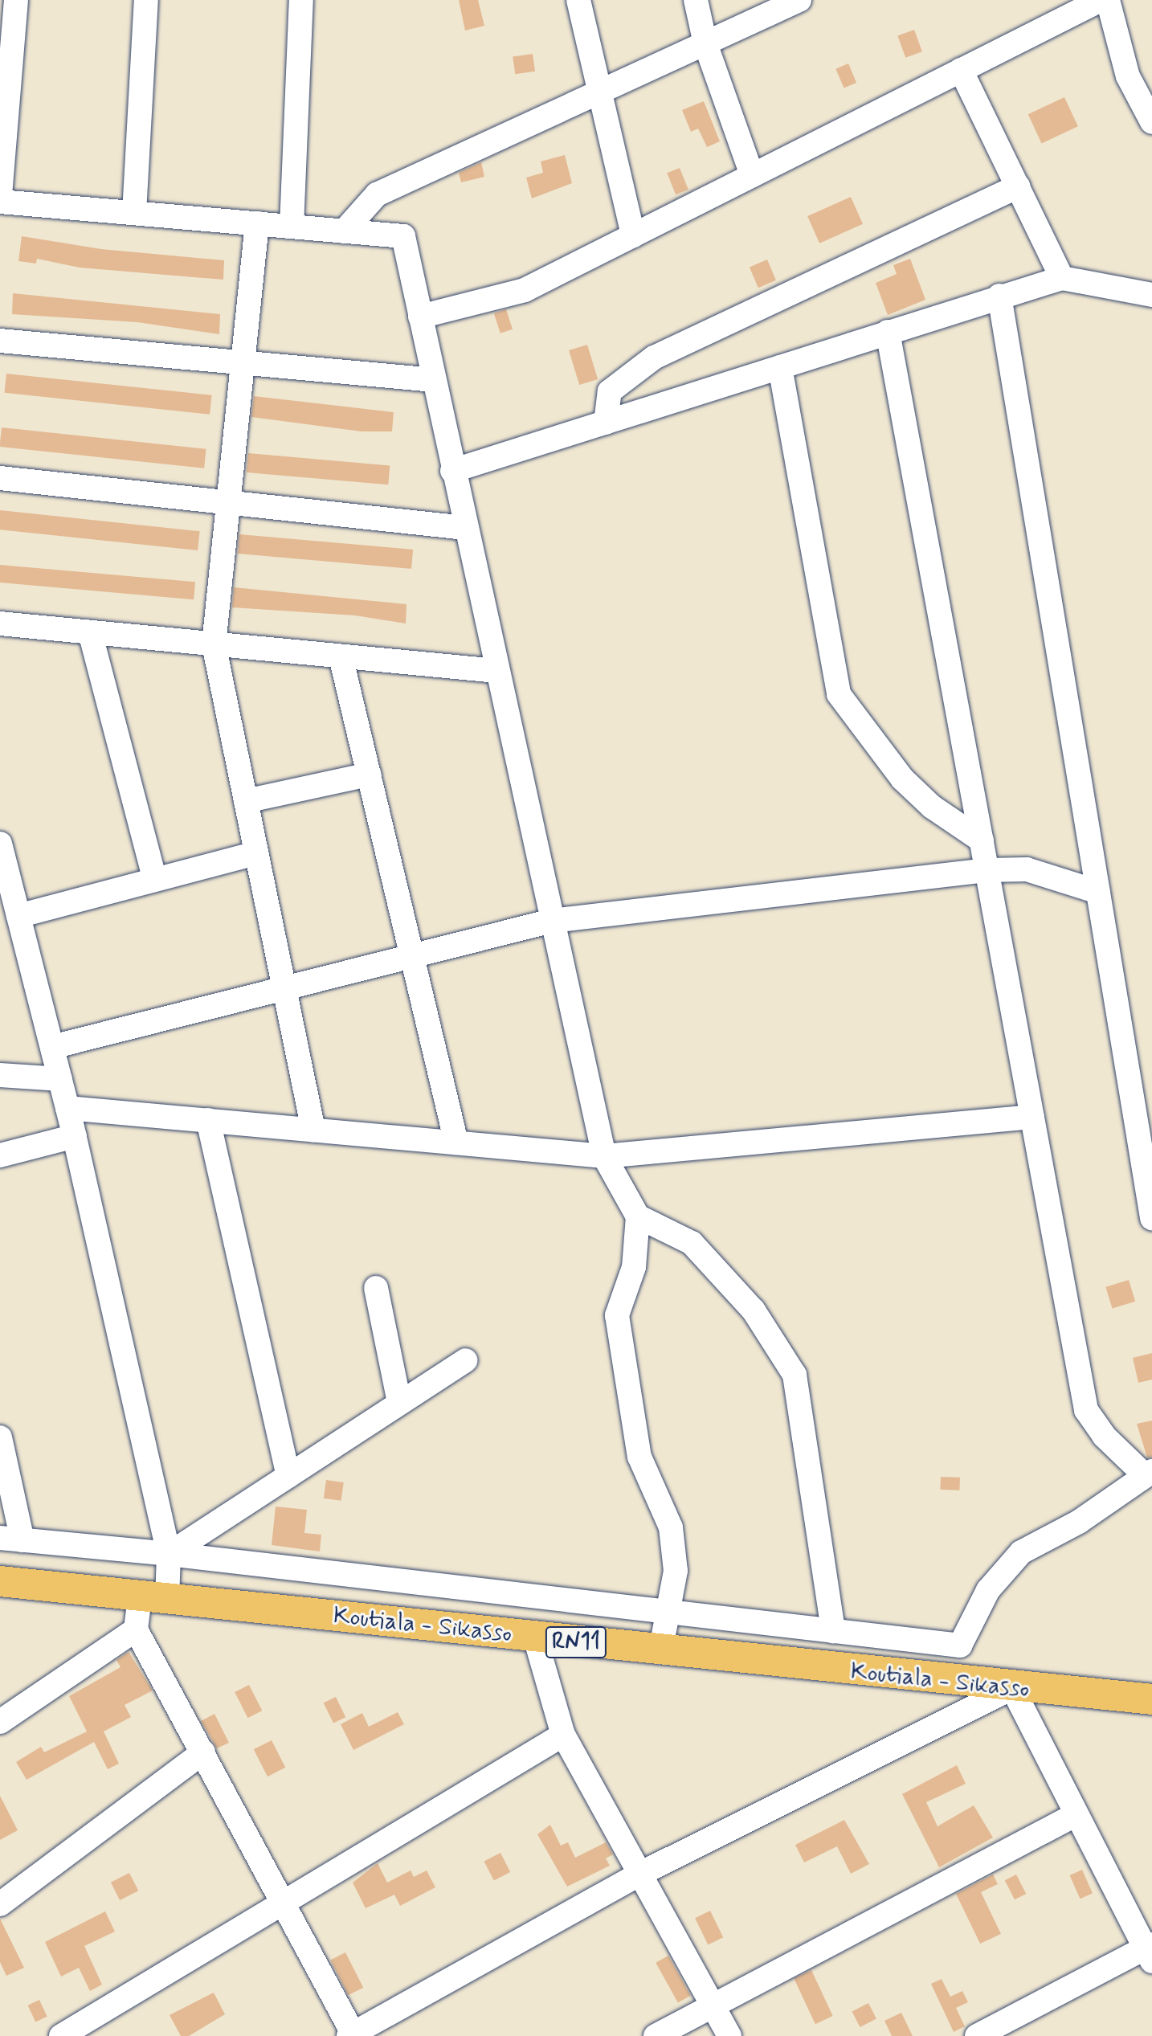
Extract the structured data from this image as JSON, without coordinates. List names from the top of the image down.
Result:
{
  "streets": {
    "main road": ["Koutiala - Sikasso", "RN11"]
  }
}
